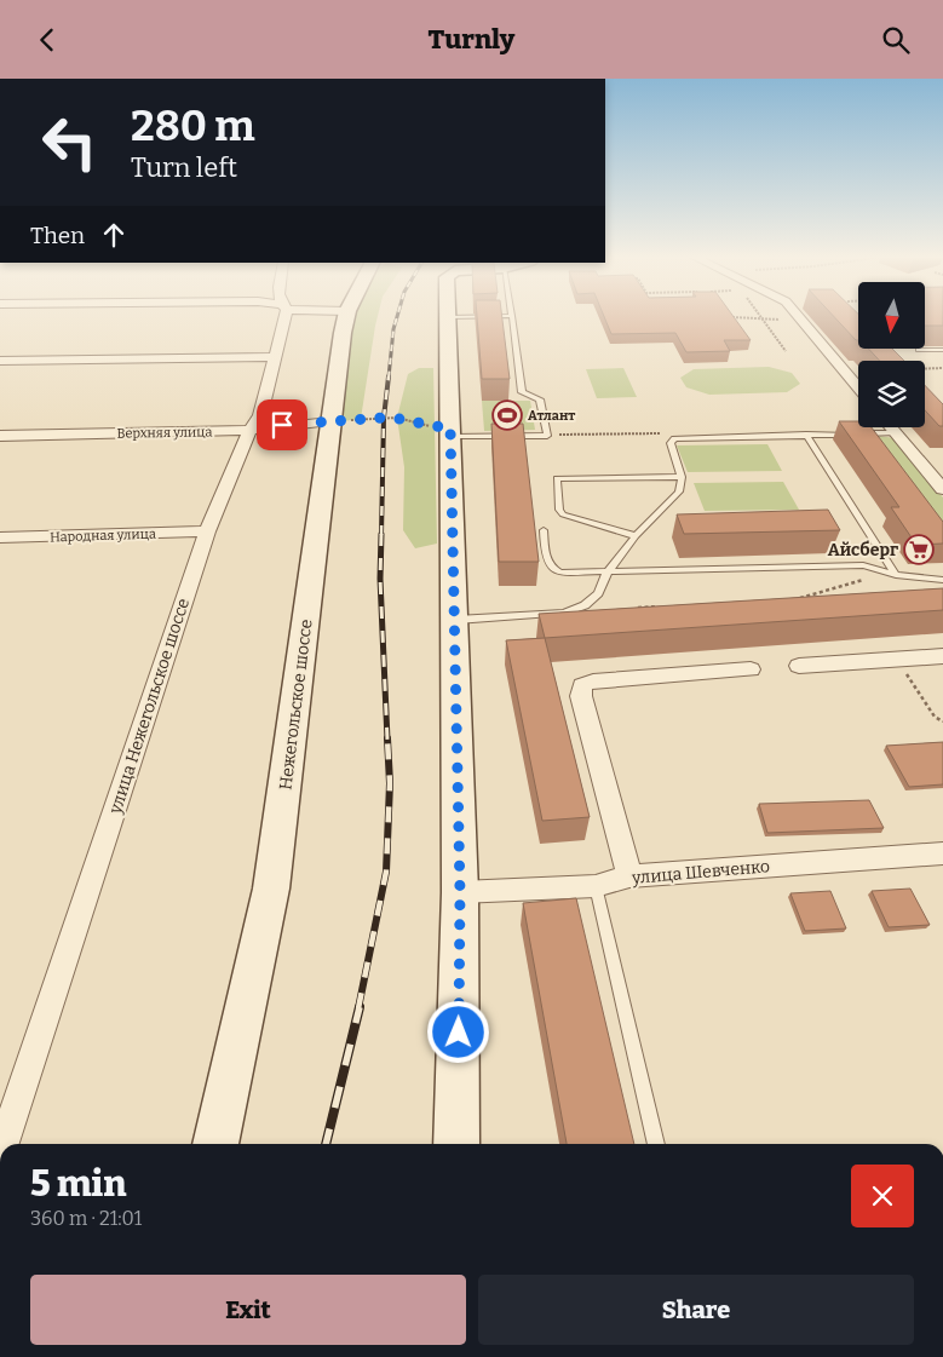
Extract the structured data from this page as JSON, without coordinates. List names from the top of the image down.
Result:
{
  "streets": {
    "street": [
      "Верхняя улица",
      "Народная улица",
      "Нежегольское шоссе",
      "улица Нежегольское шоссе",
      "улица Шевченко"
    ]
  },
  "crossings": [
    ["Верхняя улица", "Нежегольское шоссе"],
    ["Верхняя улица", "улица Нежегольское шоссе"],
    ["Народная улица", "улица Нежегольское шоссе"]
  ],
  "places": {
    "sports": ["Атлант"],
    "supermarket": ["Айсберг"]
  },
  "north": "bottom",
  "page": {
    "header": "Turnly",
    "turn": ["280 m", "Turn left"],
    "then": "Then",
    "heading": ["5 min", "360 m · 21:01"],
    "buttons": ["Exit", "Share"]
  }
}
